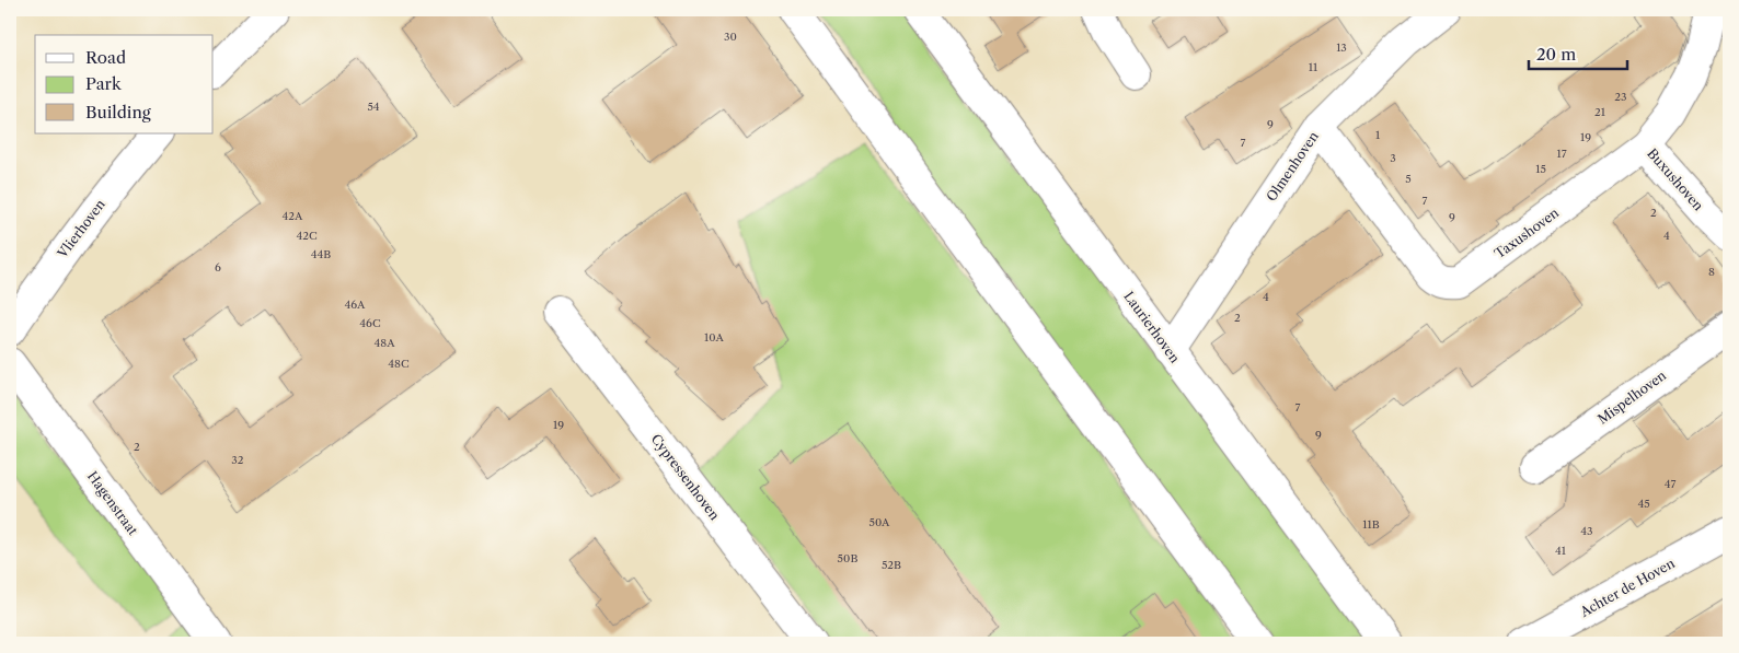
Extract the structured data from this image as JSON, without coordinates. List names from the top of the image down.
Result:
{
  "streets": {
    "street": [
      "Olmenhoven",
      "Buxushoven",
      "Vlierhoven",
      "Taxushoven",
      "Laurierhoven",
      "Mispelhoven",
      "Cypressenhoven",
      "Hagenstraat",
      "Achter de Hoven"
    ]
  },
  "crossings": [
    ["Olmenhoven", "Taxushoven"],
    ["Olmenhoven", "Laurierhoven"],
    ["Buxushoven", "Taxushoven"]
  ],
  "house_numbers": [
    "30",
    "13",
    "11",
    "23",
    "54",
    "21",
    "9",
    "1",
    "19",
    "7",
    "17",
    "3",
    "15",
    "5",
    "7",
    "2",
    "42A",
    "9",
    "42C",
    "4",
    "44B",
    "6",
    "8",
    "4",
    "46A",
    "2",
    "46C",
    "10A",
    "48A",
    "48C",
    "7",
    "19",
    "9",
    "2",
    "32",
    "47",
    "45",
    "50A",
    "11B",
    "43",
    "41",
    "50B",
    "52B"
  ],
  "legend": ["Road", "Park", "Building"],
  "scale_bar": "20 m"
}
